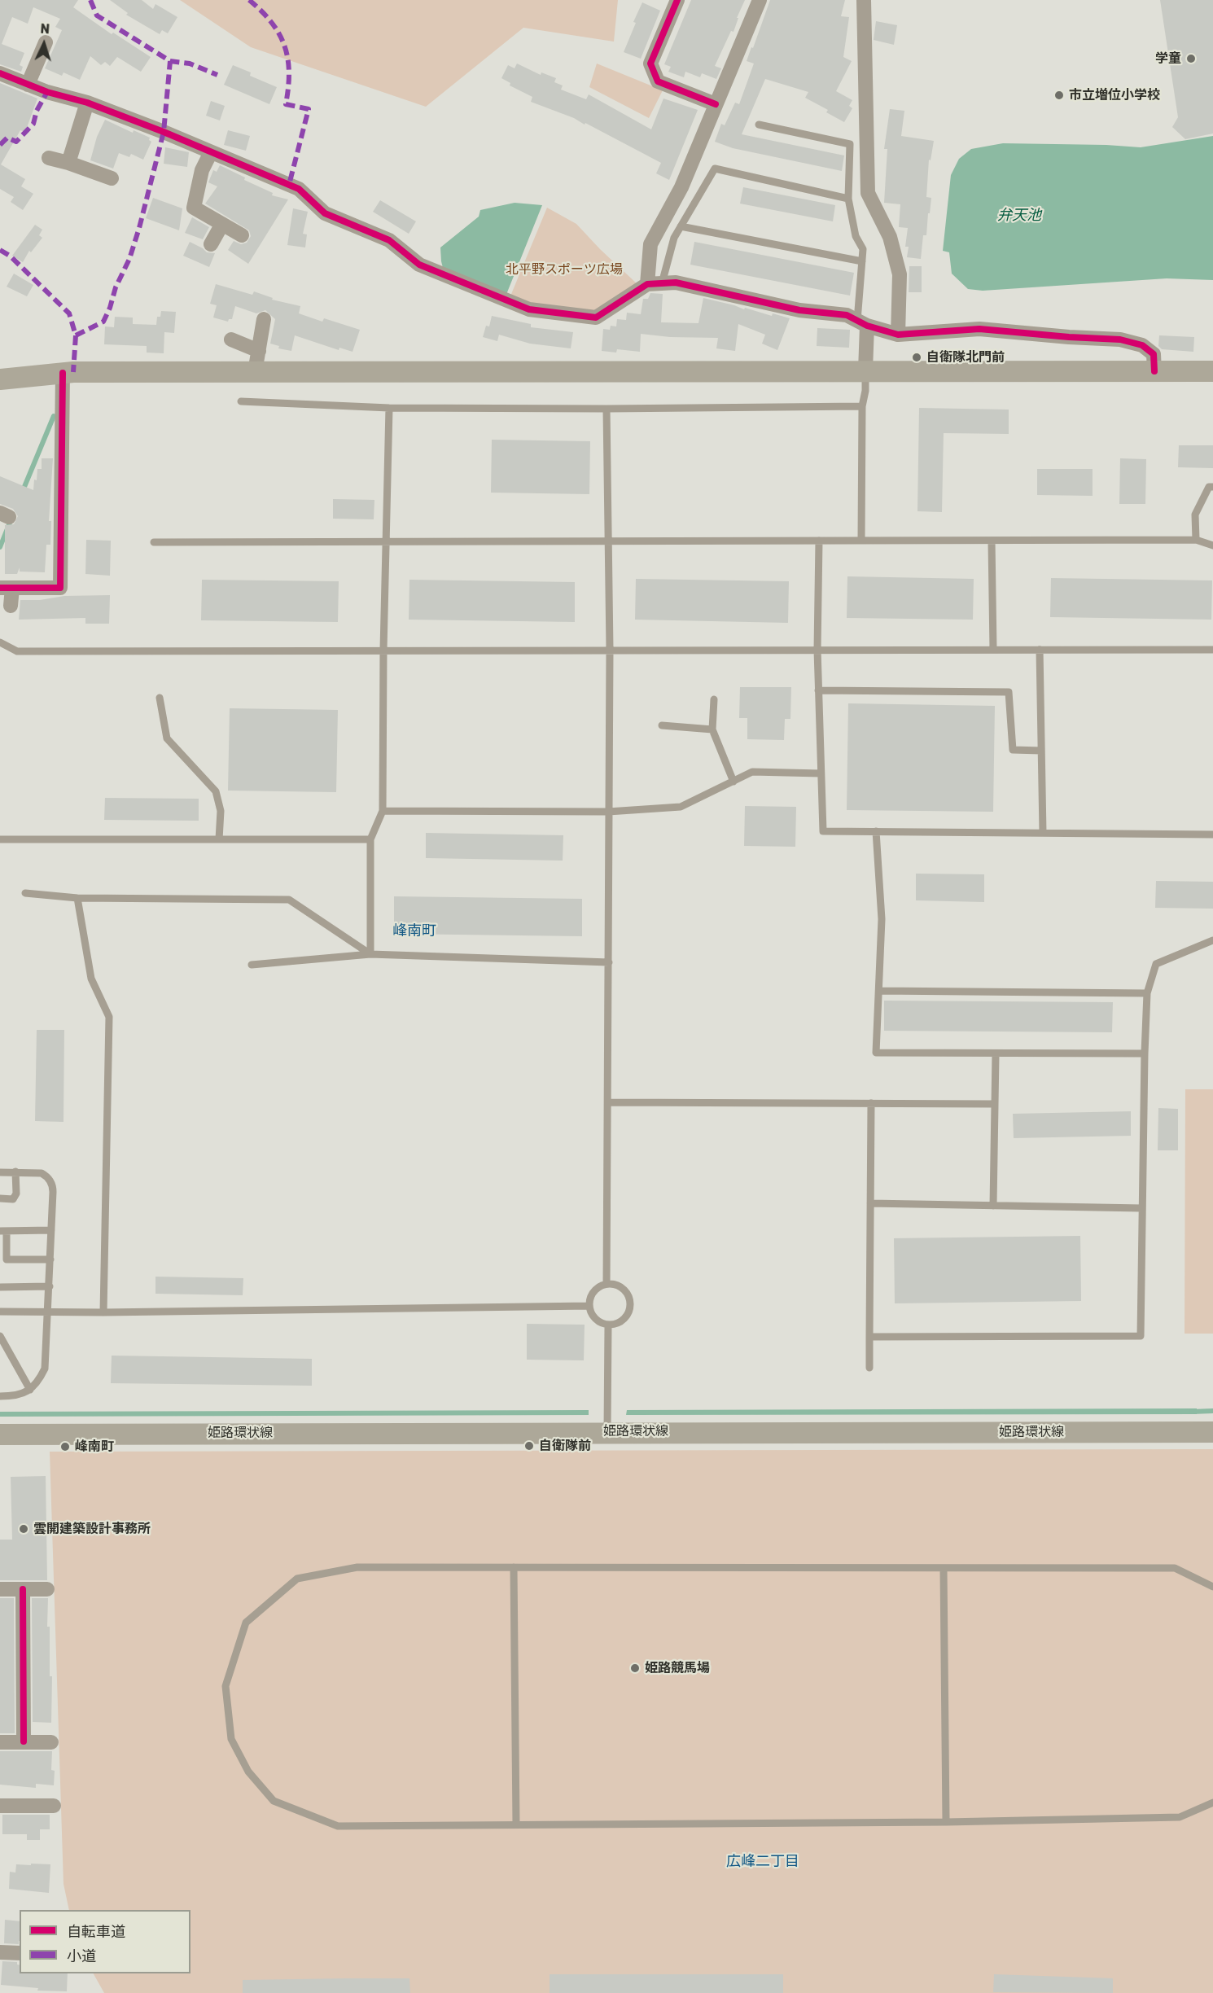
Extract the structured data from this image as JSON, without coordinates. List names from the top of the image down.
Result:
{
  "streets": {
    "street": ["姫路環状線"]
  },
  "districts": ["峰南町", "広峰二丁目"],
  "water": ["弁天池"],
  "parks": ["北平野スポーツ広場"],
  "places": [
    "学童",
    "市立増位小学校",
    "自衛隊北門前",
    "自衛隊前",
    "峰南町",
    "雲開建築設計事務所",
    "姫路競馬場"
  ],
  "legend": ["自転車道", "小道"],
  "north": "top"
}
